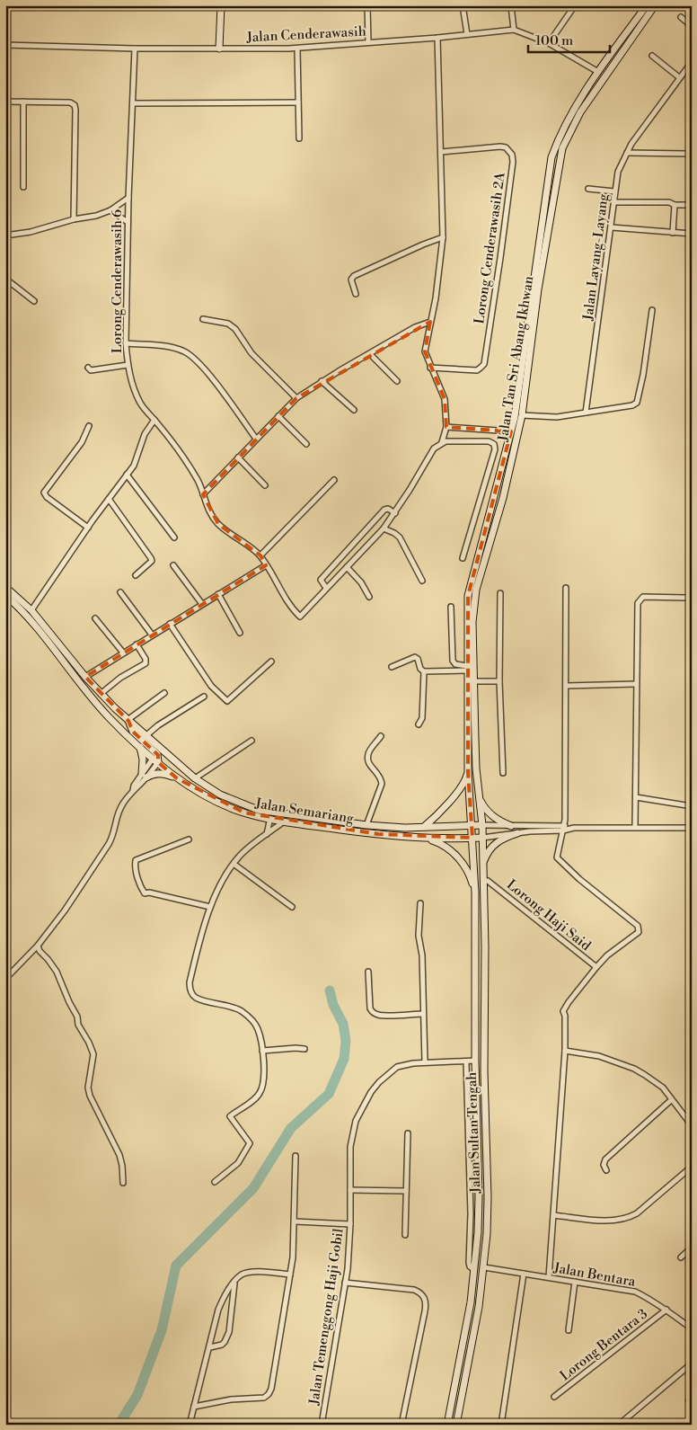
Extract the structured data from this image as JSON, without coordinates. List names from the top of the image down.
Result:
{
  "streets": {
    "main road": ["Jalan Tan Sri Abang Ikhwan", "Jalan Semariang", "Jalan Sultan Tengah"],
    "street": [
      "Jalan Cenderawasih",
      "Lorong Cenderawasih 2A",
      "Jalan Layang-Layang",
      "Lorong Cenderawasih 6",
      "Lorong Haji Said",
      "Jalan Bentara",
      "Jalan Temenggong Haji Gobil",
      "Lorong Bentara 3"
    ]
  },
  "crossings": [
    ["Jalan Cenderawasih", "Lorong Cenderawasih 6"],
    ["Jalan Cenderawasih", "Jalan Tan Sri Abang Ikhwan"],
    ["Jalan Tan Sri Abang Ikhwan", "Jalan Sultan Tengah"],
    ["Jalan Semariang", "Jalan Sultan Tengah"],
    ["Jalan Sultan Tengah", "Jalan Bentara"],
    ["Jalan Sultan Tengah", "Jalan Temenggong Haji Gobil"],
    ["Jalan Bentara", "Lorong Bentara 3"]
  ],
  "scale_bar": "100 m"
}
